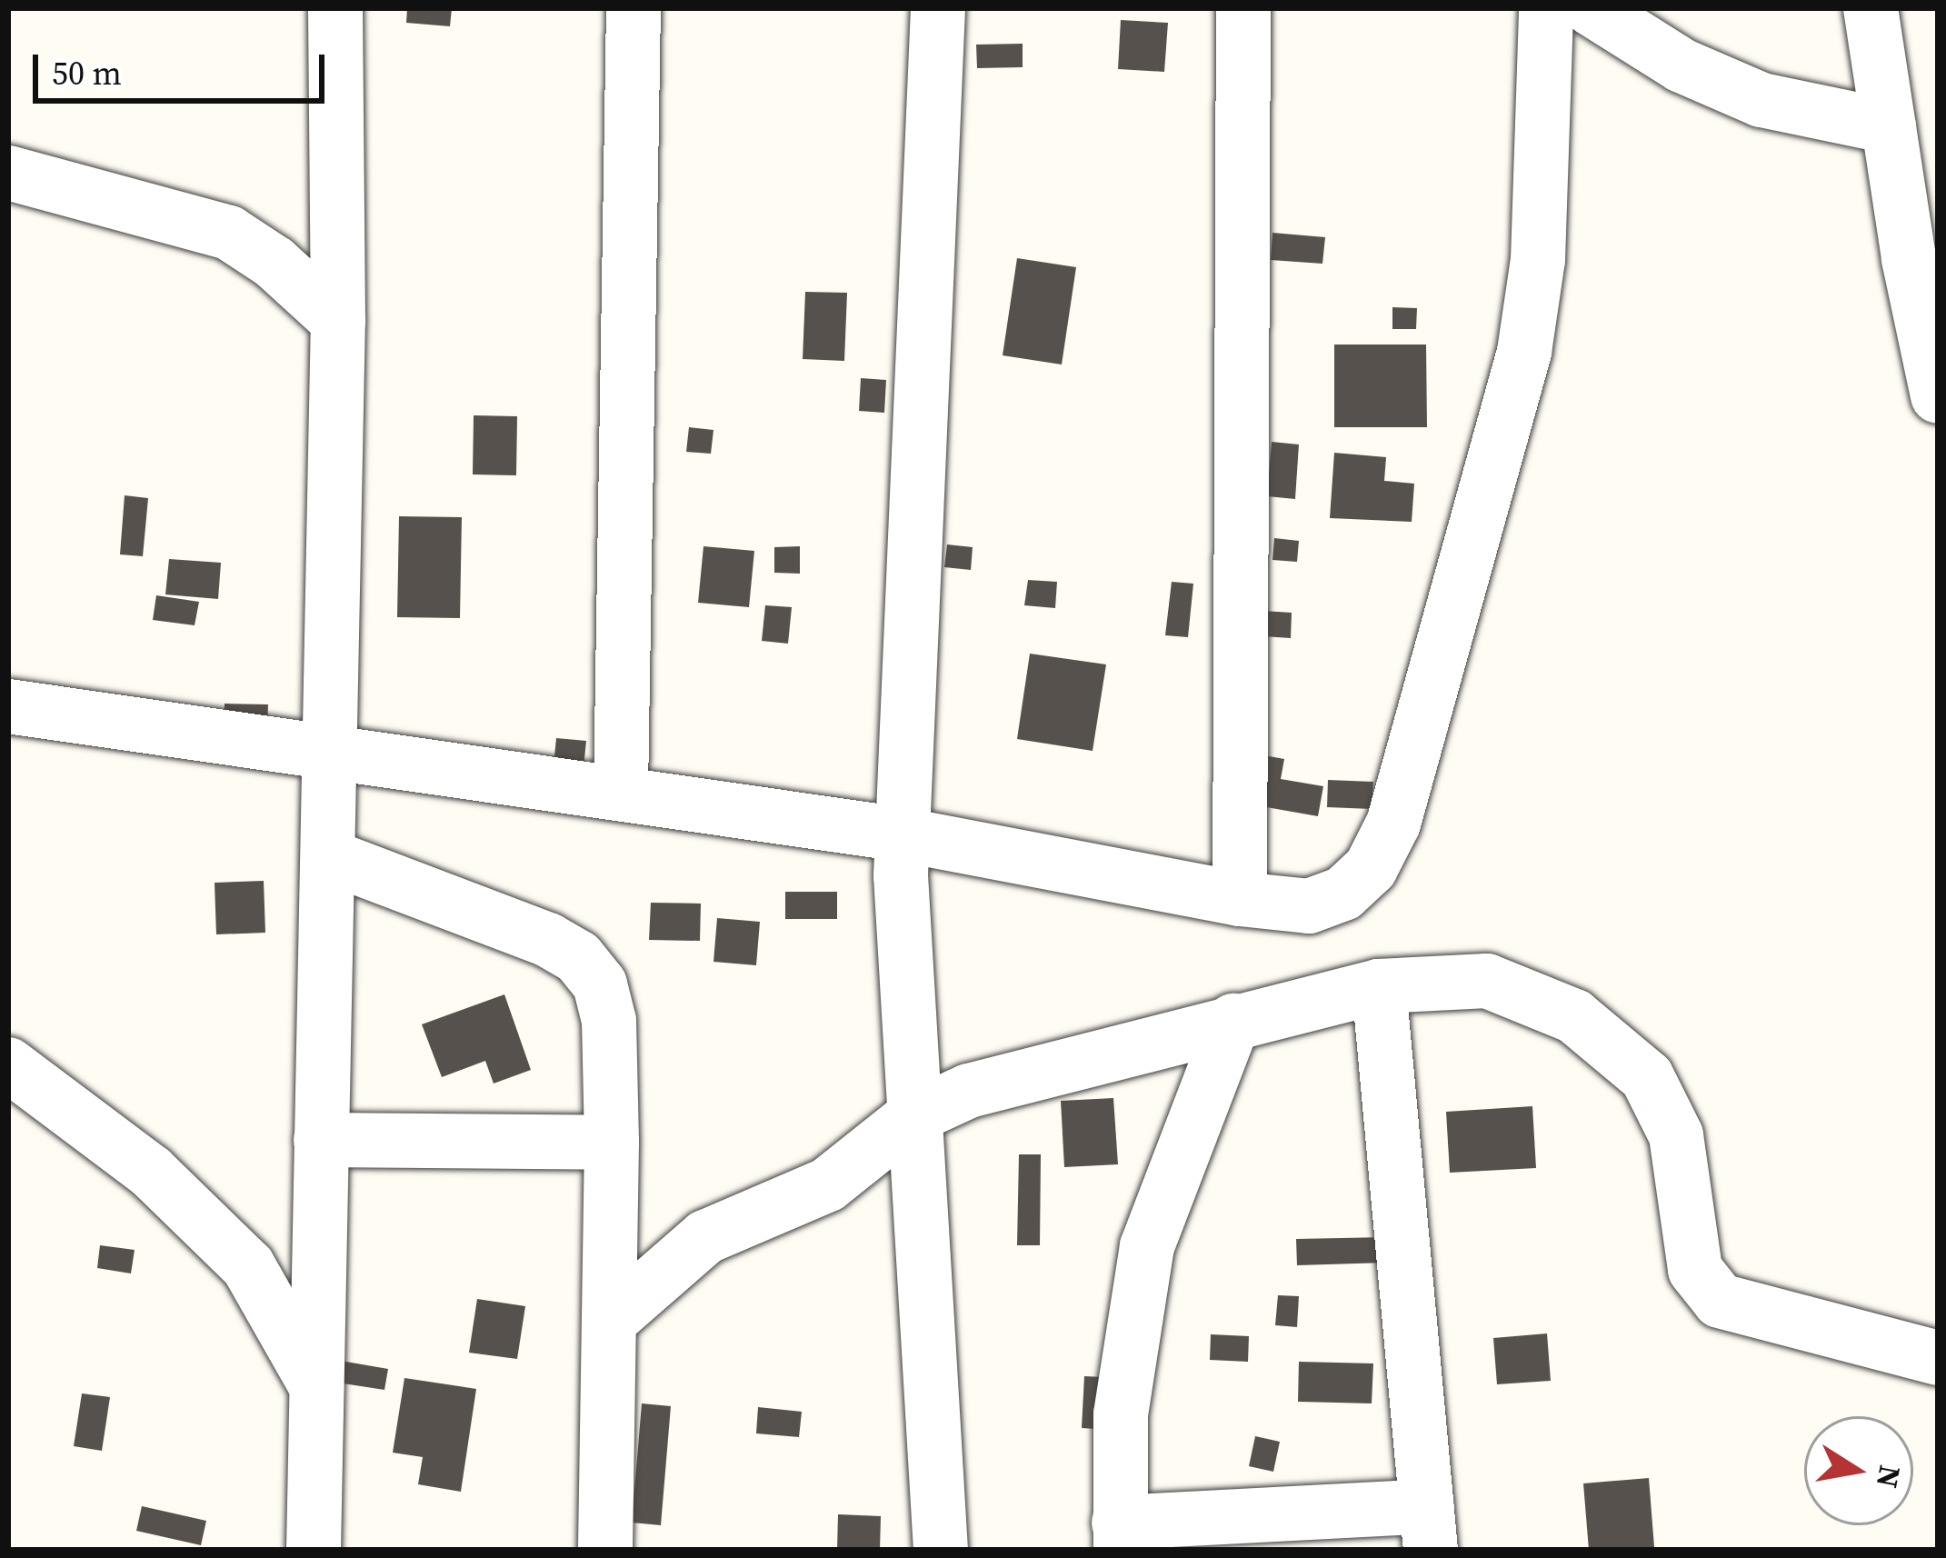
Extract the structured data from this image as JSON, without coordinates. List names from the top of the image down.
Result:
{
  "scale_bar": "50 m",
  "north": "right"
}
